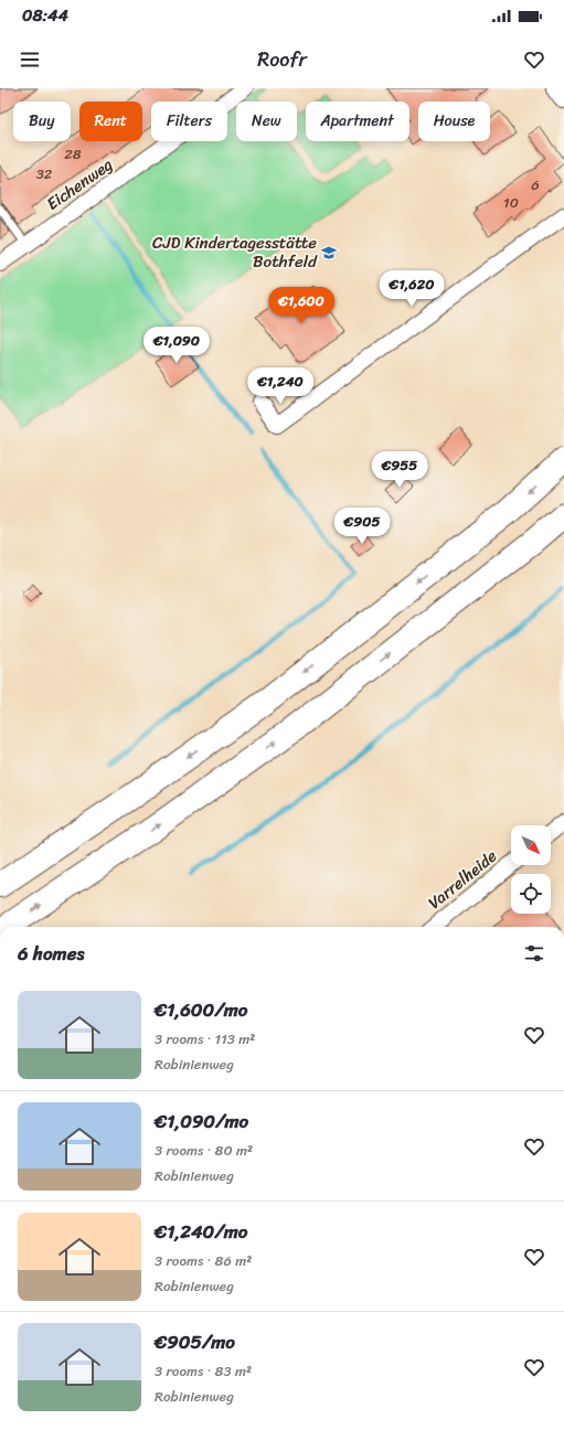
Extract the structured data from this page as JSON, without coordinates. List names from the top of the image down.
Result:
{
  "streets": {
    "street": ["Eichenweg", "Varrelheide"]
  },
  "places": {
    "school or university": ["CJD Kindertagesstätte Bothfeld"]
  },
  "house_numbers": [
    "28",
    "32",
    "6",
    "10"
  ],
  "north": "bottom right",
  "page": {
    "status": "08:44",
    "header": "Roofr",
    "chip": [
      "Buy",
      "Rent",
      "Filters",
      "New",
      "Apartment",
      "House"
    ],
    "price": [
      "€1,620",
      "€1,600",
      "€1,090",
      "€1,240",
      "€955",
      "€905"
    ],
    "heading": "6 homes",
    "list": [
      {
        "name": "€1,600/mo",
        "note": "3 rooms · 113 m² · Robinienweg"
      },
      {
        "name": "€1,090/mo",
        "note": "3 rooms · 80 m² · Robinienweg"
      },
      {
        "name": "€1,240/mo",
        "note": "3 rooms · 86 m² · Robinienweg"
      },
      {
        "name": "€905/mo",
        "note": "3 rooms · 83 m² · Robinienweg"
      }
    ]
  }
}
